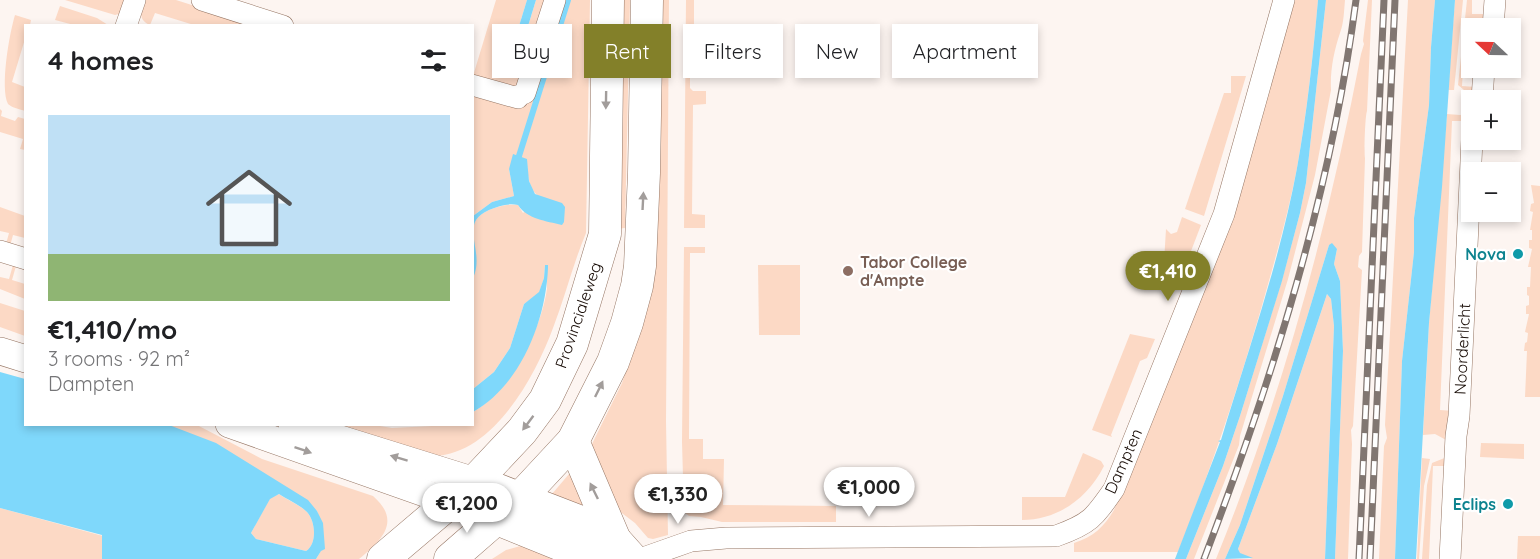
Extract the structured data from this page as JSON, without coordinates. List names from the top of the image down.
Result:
{
  "streets": {
    "main road": ["Provincialeweg"],
    "street": ["Noorderlicht", "Dampten"]
  },
  "places": ["Nova", "Tabor College d'Ampte", "Eclips"],
  "north": "left",
  "page": {
    "map_buttons": ["+", "−"],
    "chip": [
      "Buy",
      "Rent",
      "Filters",
      "New",
      "Apartment"
    ],
    "heading": "4 homes",
    "list": [
      {
        "name": "€1,410/mo",
        "note": "3 rooms · 92 m² · Dampten"
      }
    ],
    "price": [
      "€1,410",
      "€1,000",
      "€1,330",
      "€1,200"
    ]
  }
}
